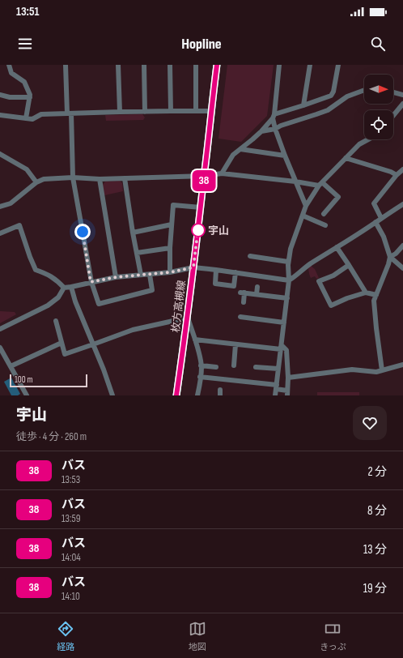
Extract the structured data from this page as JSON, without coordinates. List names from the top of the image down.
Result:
{
  "streets": {
    "main road": ["枚方高槻線"]
  },
  "places": ["宇山"],
  "lines": ["bus line 38"],
  "scale_bar": "100 m",
  "north": "right",
  "page": {
    "status": "13:51",
    "header": "Hopline",
    "on_map": "38",
    "scale": "100 m",
    "heading": ["宇山", "徒歩 · 4 分 · 260 m"],
    "list": [
      {
        "mark": "38",
        "name": "バス",
        "note": "13:53",
        "value": "2 分"
      },
      {
        "mark": "38",
        "name": "バス",
        "note": "13:59",
        "value": "8 分"
      },
      {
        "mark": "38",
        "name": "バス",
        "note": "14:04",
        "value": "13 分"
      },
      {
        "mark": "38",
        "name": "バス",
        "note": "14:10",
        "value": "19 分"
      }
    ],
    "tabs": ["経路", "地図", "きっぷ"]
  }
}
